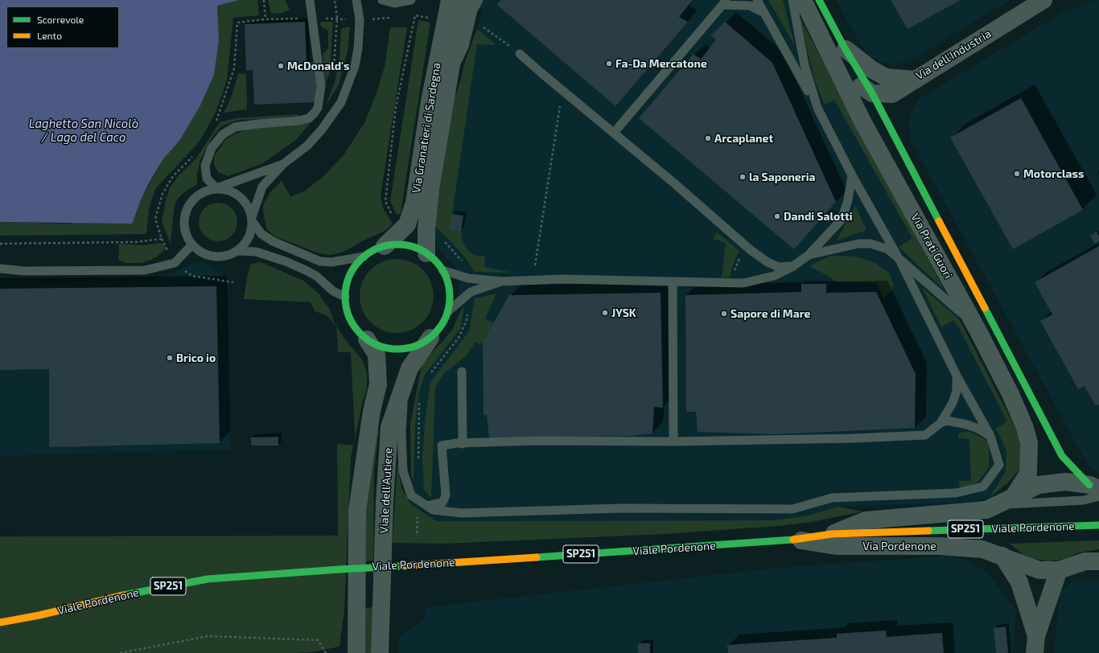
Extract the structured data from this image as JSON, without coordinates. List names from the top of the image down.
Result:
{
  "streets": {
    "main road": [
      "Via Granatieri di Sardegna",
      "Via Prati Guori",
      "Viale Pordenone",
      "SP251"
    ],
    "street": ["Via dell'Industria", "Viale dell'Autiere", "Via Pordenone"]
  },
  "crossings": [
    ["Via dell'Industria", "Via Prati Guori"],
    ["Via Granatieri di Sardegna", "Viale dell'Autiere"],
    ["Via Prati Guori", "Viale Pordenone"],
    ["Viale Pordenone", "Via Pordenone"]
  ],
  "water": ["Laghetto San Nicolò / Lago del Caco"],
  "places": [
    "Fa-Da Mercatone",
    "McDonald's",
    "Arcaplanet",
    "Motorclass",
    "la Saponeria",
    "Dandi Salotti",
    "JYSK",
    "Sapore di Mare",
    "Brico io"
  ],
  "legend": ["Scorrevole", "Lento"]
}
